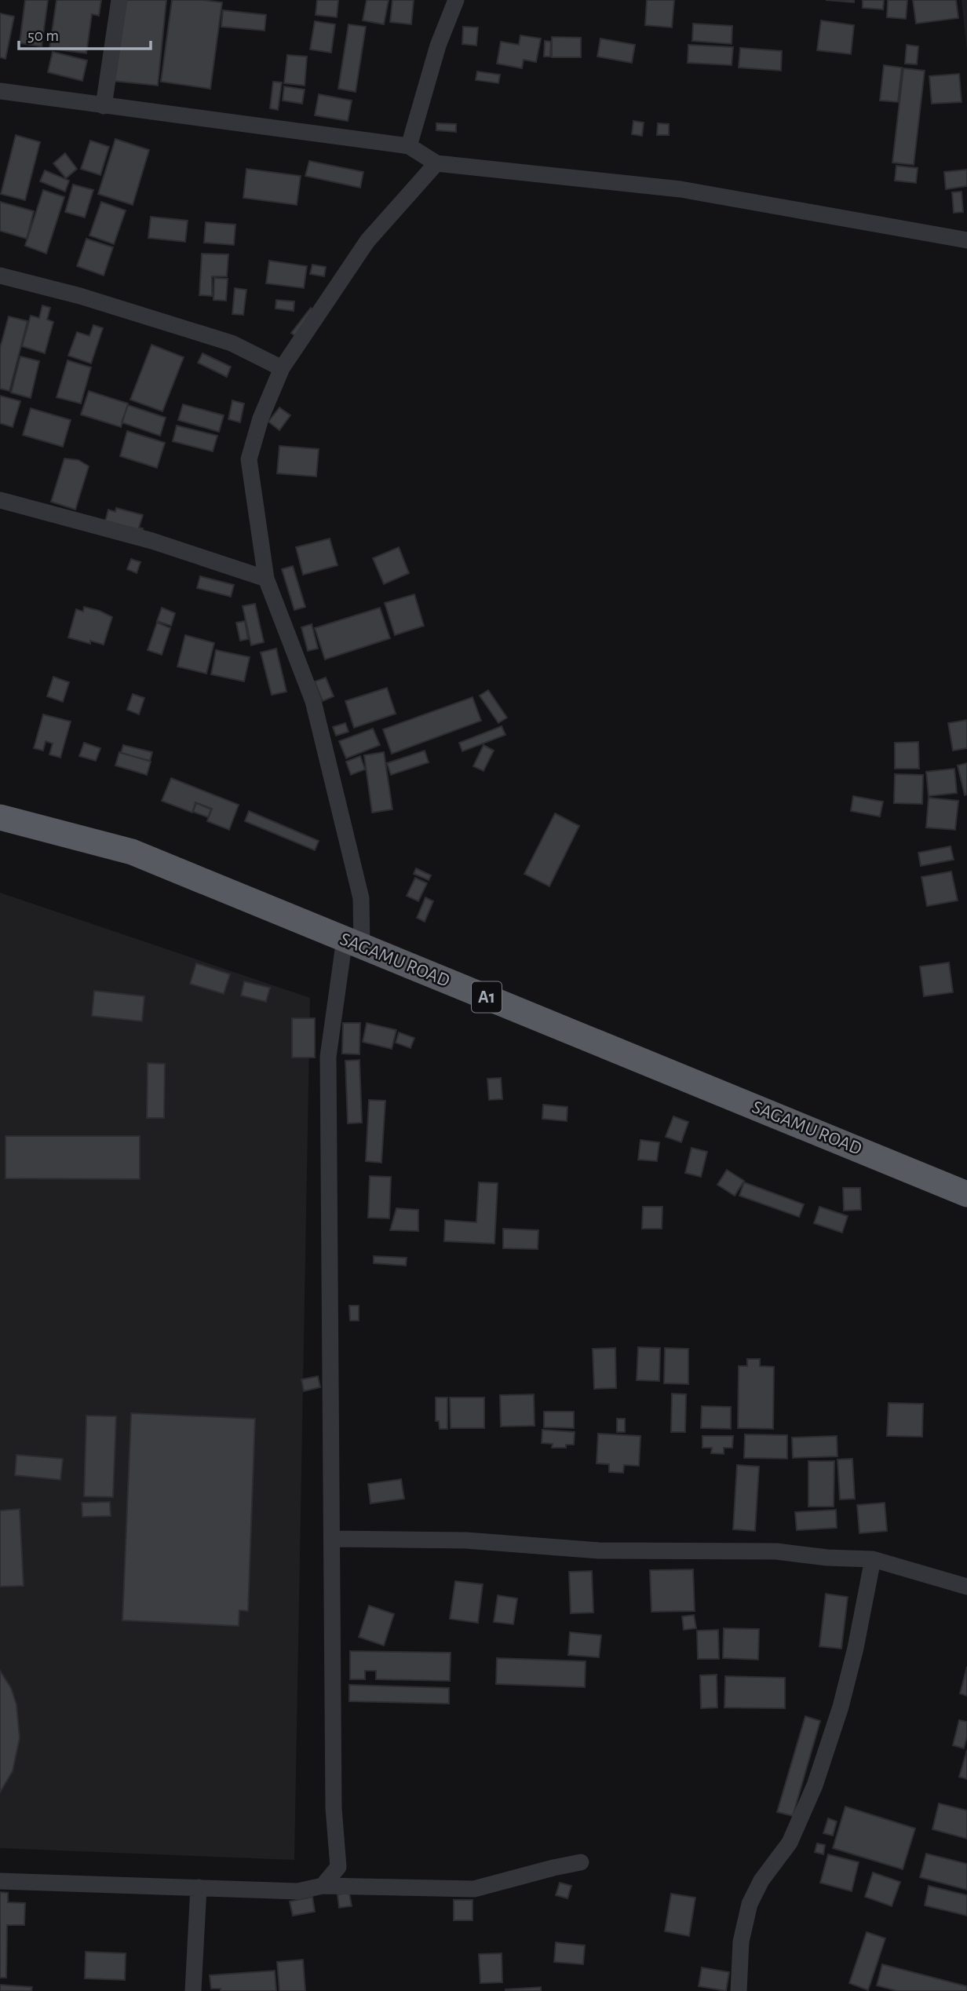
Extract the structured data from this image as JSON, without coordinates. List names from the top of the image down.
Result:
{
  "streets": {
    "highway": ["SAGAMU ROAD", "A1"]
  },
  "scale_bar": "50 m"
}
